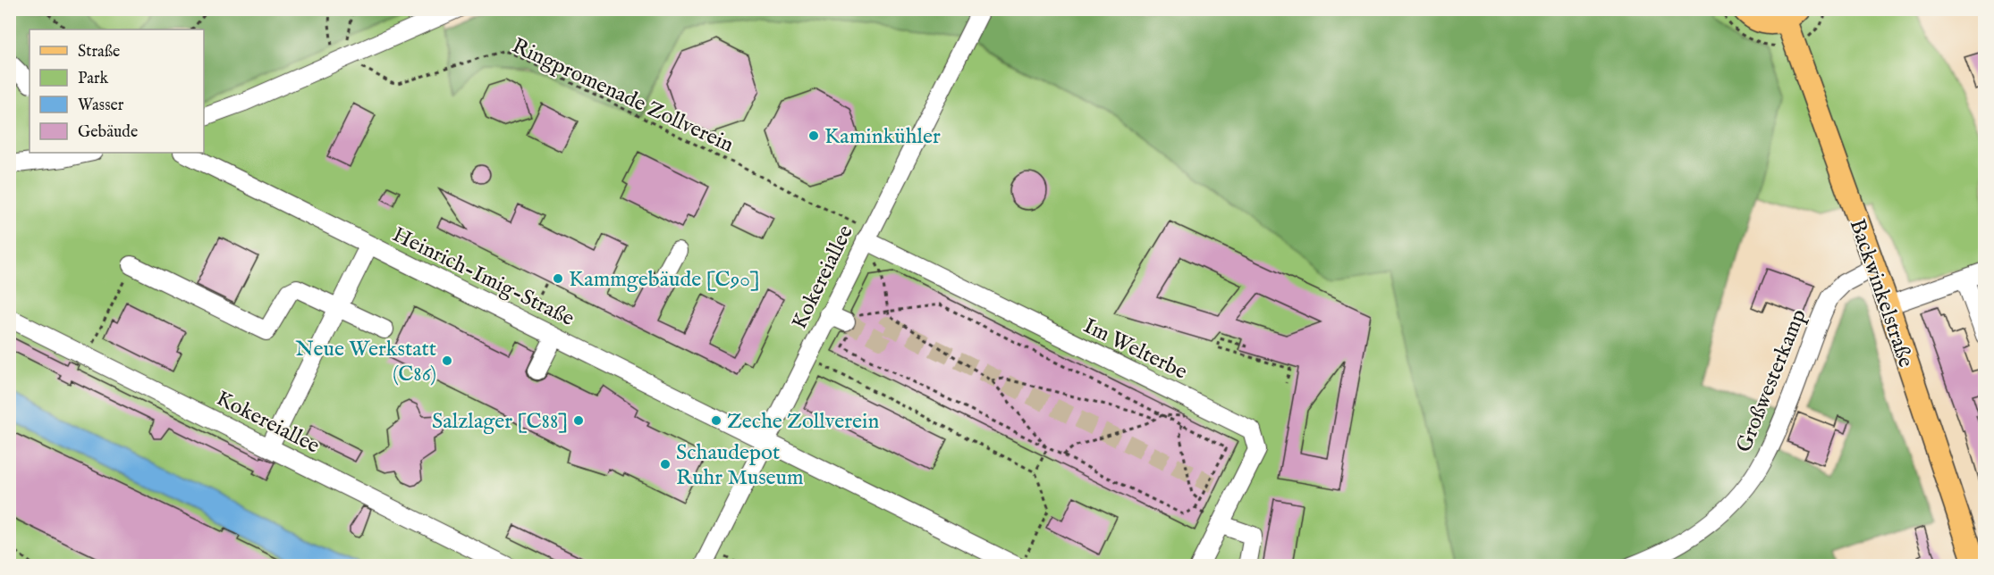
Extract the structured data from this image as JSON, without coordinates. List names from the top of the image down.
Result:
{
  "streets": {
    "main road": ["Backwinkelstraße"],
    "street": [
      "Heinrich-Imig-Straße",
      "Kokereiallee",
      "Im Welterbe",
      "Großwesterkamp"
    ],
    "path": ["Ringpromenade Zollverein"]
  },
  "crossings": [
    ["Ringpromenade Zollverein", "Kokereiallee"],
    ["Ringpromenade Zollverein", "Im Welterbe"],
    ["Heinrich-Imig-Straße", "Kokereiallee"],
    ["Kokereiallee", "Im Welterbe"],
    ["Backwinkelstraße", "Großwesterkamp"]
  ],
  "places": [
    "Kaminkühler",
    "Kammgebäude [C90]",
    "Neue Werkstatt (C86)",
    "Salzlager [C88]",
    "Zeche Zollverein",
    "Schaudepot Ruhr Museum"
  ],
  "legend": [
    "Straße",
    "Park",
    "Wasser",
    "Gebäude"
  ]
}
